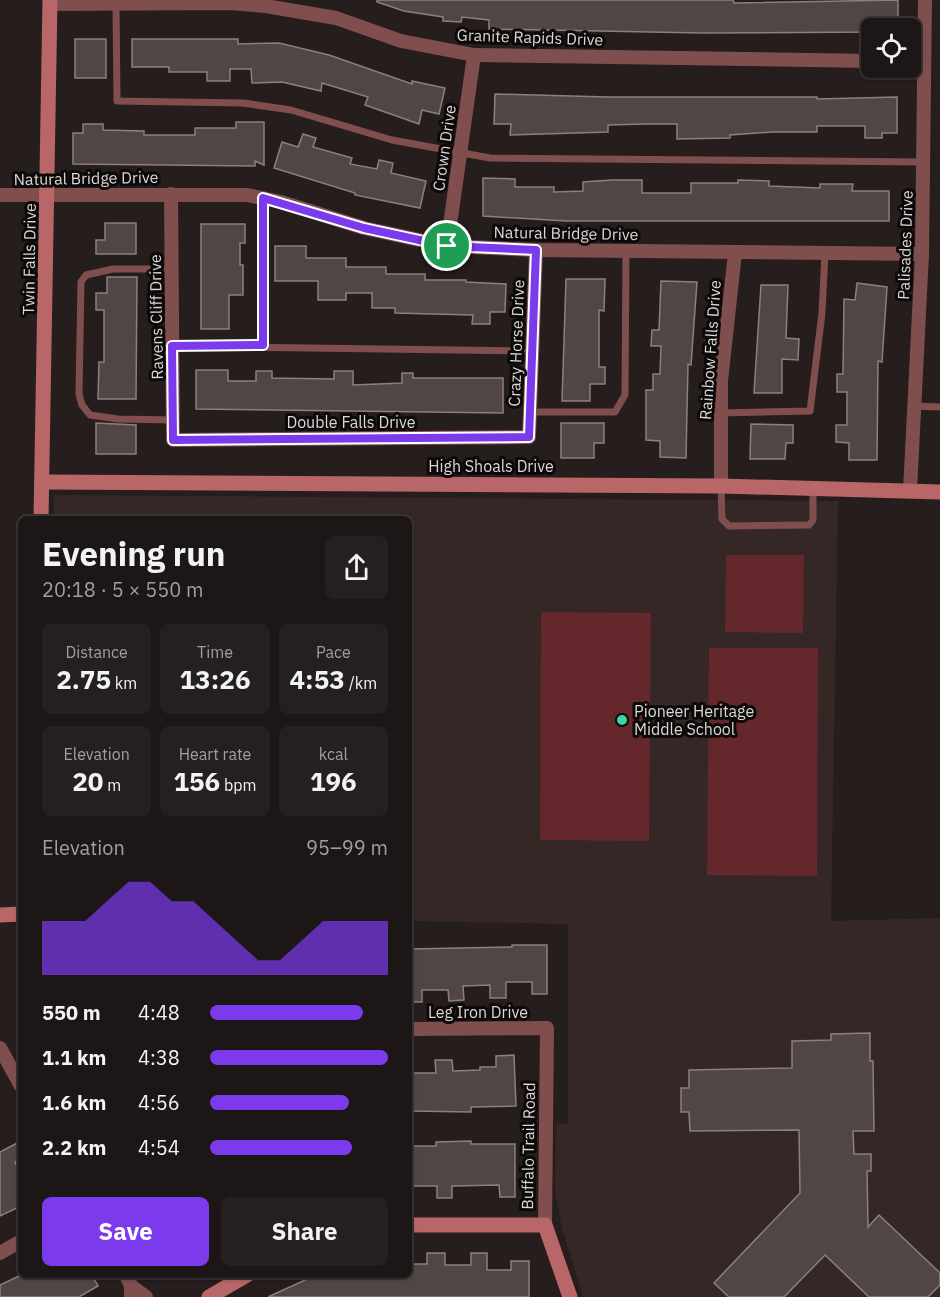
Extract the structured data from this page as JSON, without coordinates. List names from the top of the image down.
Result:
{
  "streets": {
    "street": [
      "Granite Rapids Drive",
      "Crown Drive",
      "Natural Bridge Drive",
      "Palisades Drive",
      "Twin Falls Drive",
      "Ravens Cliff Drive",
      "Crazy Horse Drive",
      "Rainbow Falls Drive",
      "Double Falls Drive",
      "High Shoals Drive",
      "Leg Iron Drive",
      "Buffalo Trail Road"
    ]
  },
  "crossings": [
    ["Granite Rapids Drive", "Crown Drive"],
    ["Granite Rapids Drive", "Twin Falls Drive"],
    ["Crown Drive", "Natural Bridge Drive"],
    ["Natural Bridge Drive", "Palisades Drive"],
    ["Natural Bridge Drive", "Twin Falls Drive"],
    ["Natural Bridge Drive", "Ravens Cliff Drive"],
    ["Natural Bridge Drive", "Crazy Horse Drive"],
    ["Natural Bridge Drive", "Rainbow Falls Drive"],
    ["Palisades Drive", "High Shoals Drive"],
    ["Twin Falls Drive", "High Shoals Drive"],
    ["Ravens Cliff Drive", "Double Falls Drive"],
    ["Crazy Horse Drive", "Double Falls Drive"],
    ["Rainbow Falls Drive", "High Shoals Drive"],
    ["Leg Iron Drive", "Buffalo Trail Road"]
  ],
  "places": ["Pioneer Heritage Middle School"],
  "page": {
    "heading": ["Evening run", "20:18 · 5 × 550 m"],
    "stats": [
      ["Distance", "2.75 km"],
      ["Time", "13:26"],
      ["Pace", "4:53 /km"],
      ["Elevation", "20 m"],
      ["Heart rate", "156 bpm"],
      ["kcal", "196"]
    ],
    "chart": ["Elevation", "95–99 m"],
    "list": [
      {
        "name": "550 m",
        "note": "4:48"
      },
      {
        "name": "1.1 km",
        "note": "4:38"
      },
      {
        "name": "1.6 km",
        "note": "4:56"
      },
      {
        "name": "2.2 km",
        "note": "4:54"
      }
    ],
    "buttons": ["Save", "Share"]
  }
}
